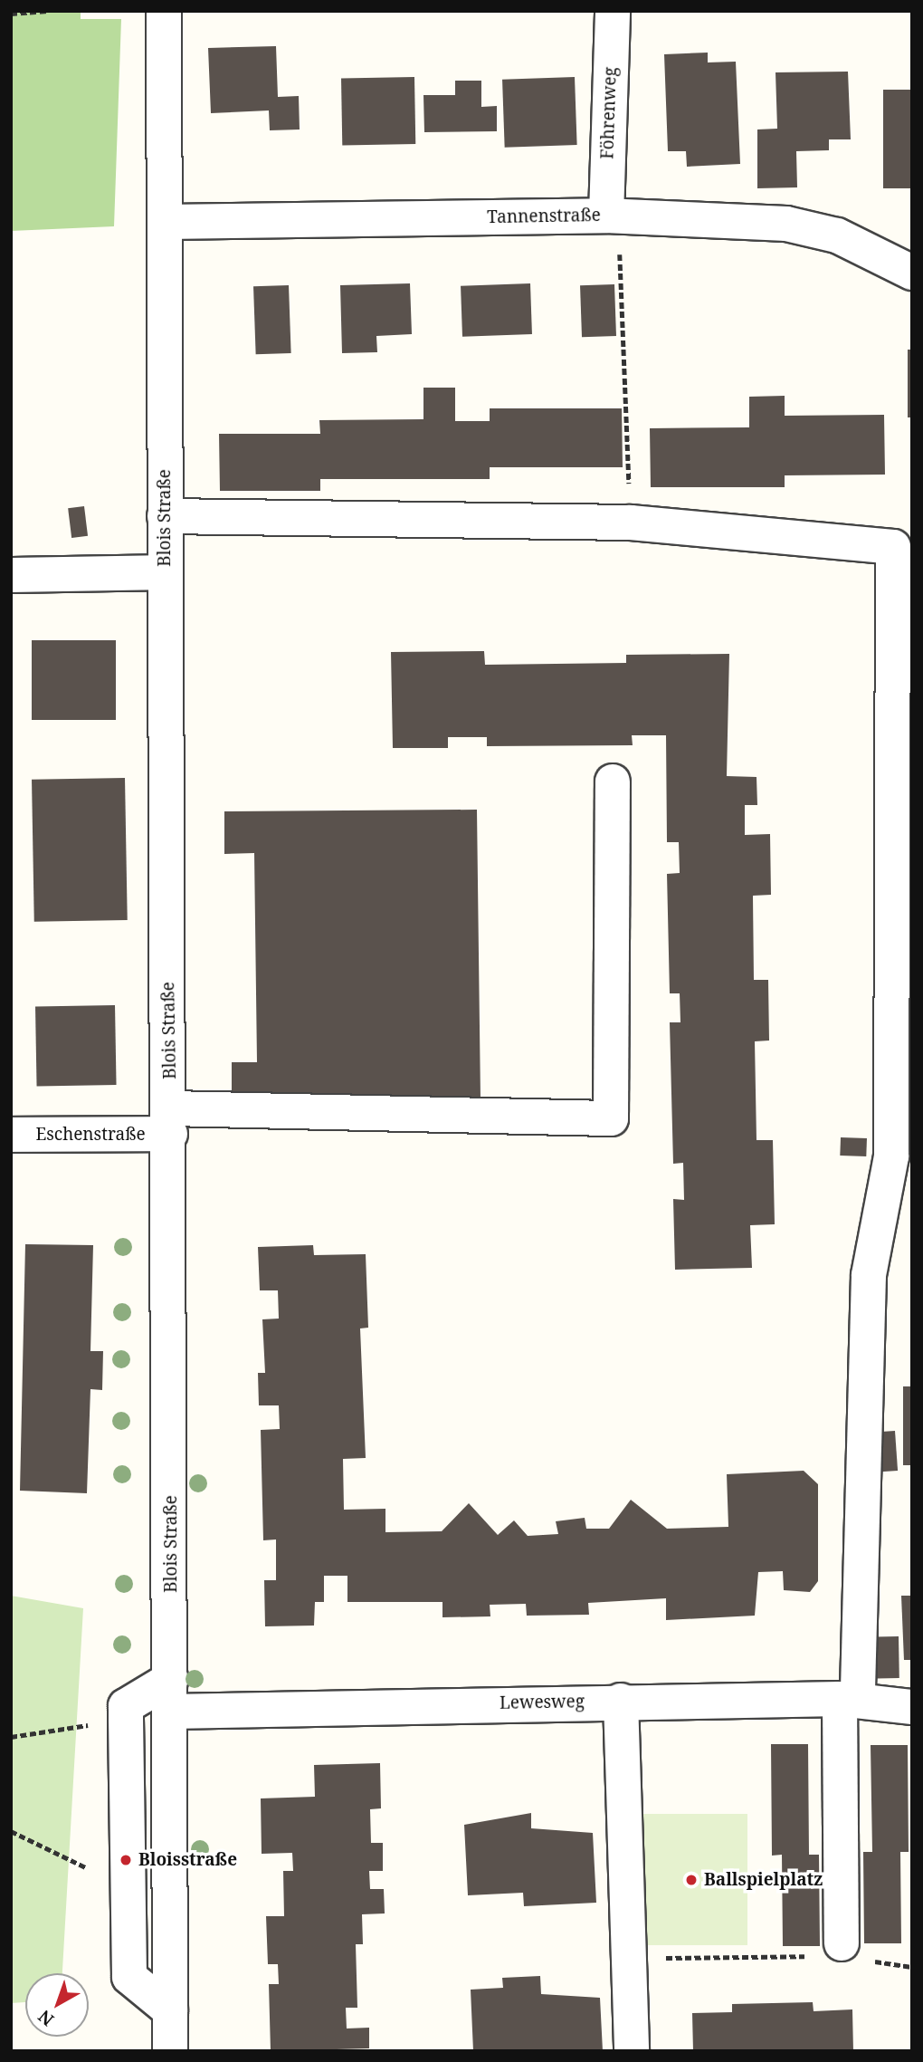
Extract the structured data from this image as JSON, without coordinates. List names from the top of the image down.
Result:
{
  "streets": {
    "street": [
      "Föhrenweg",
      "Tannenstraße",
      "Blois Straße",
      "Eschenstraße",
      "Lewesweg"
    ]
  },
  "crossings": [
    ["Föhrenweg", "Tannenstraße"],
    ["Tannenstraße", "Blois Straße"],
    ["Blois Straße", "Eschenstraße"],
    ["Blois Straße", "Lewesweg"]
  ],
  "places": ["Bloisstraße", "Ballspielplatz"],
  "north": "bottom left"
}
